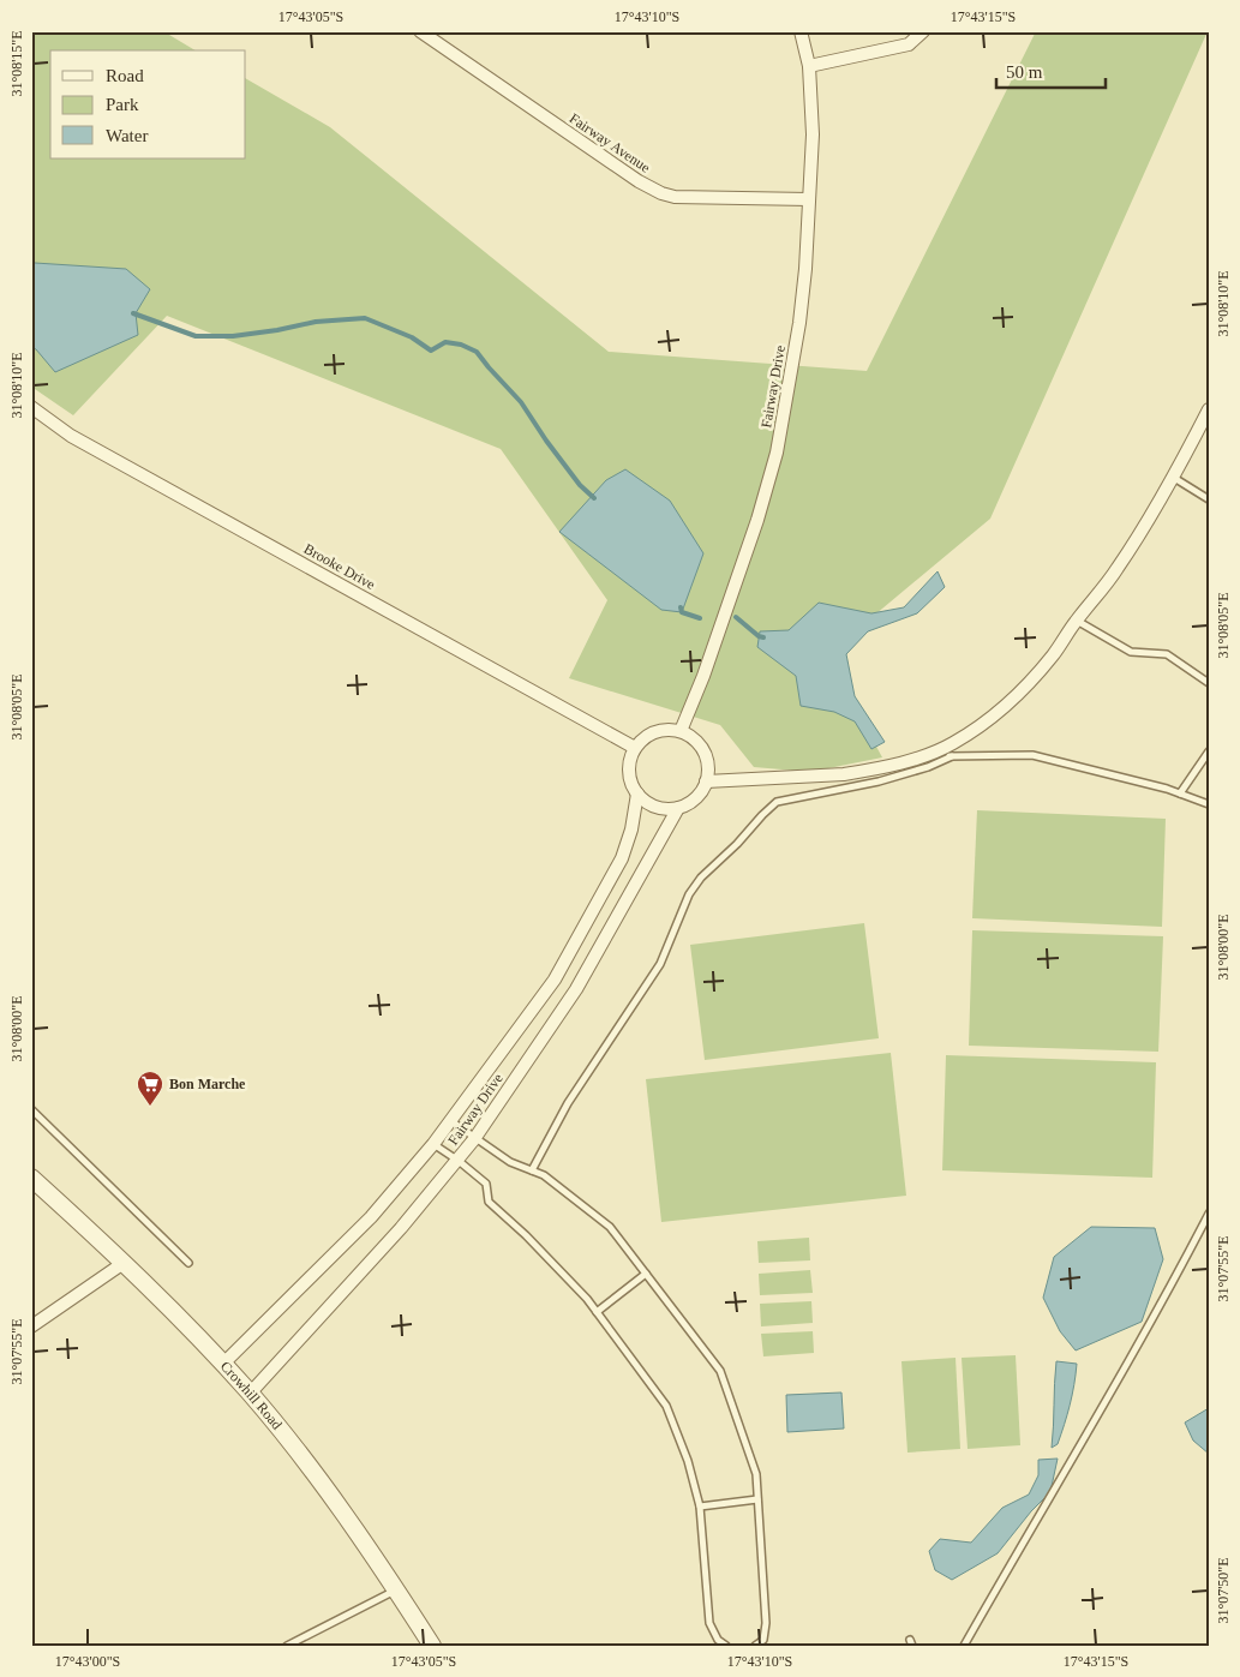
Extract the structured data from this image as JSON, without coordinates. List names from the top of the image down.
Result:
{
  "streets": {
    "street": [
      "Fairway Avenue",
      "Fairway Drive",
      "Brooke Drive",
      "Crowhill Road"
    ]
  },
  "crossings": [
    ["Fairway Avenue", "Fairway Drive"],
    ["Fairway Drive", "Brooke Drive"],
    ["Fairway Drive", "Crowhill Road"]
  ],
  "places": {
    "supermarket": ["Bon Marche"]
  },
  "legend": ["Road", "Park", "Water"],
  "scale_bar": "50 m",
  "coordinates": [
    "17°43'05\"S",
    "17°43'10\"S",
    "17°43'15\"S",
    "31°08'15\"E",
    "31°08'10\"E",
    "31°08'05\"E",
    "31°08'00\"E",
    "31°07'55\"E",
    "31°07'50\"E",
    "17°43'00\"S"
  ]
}
